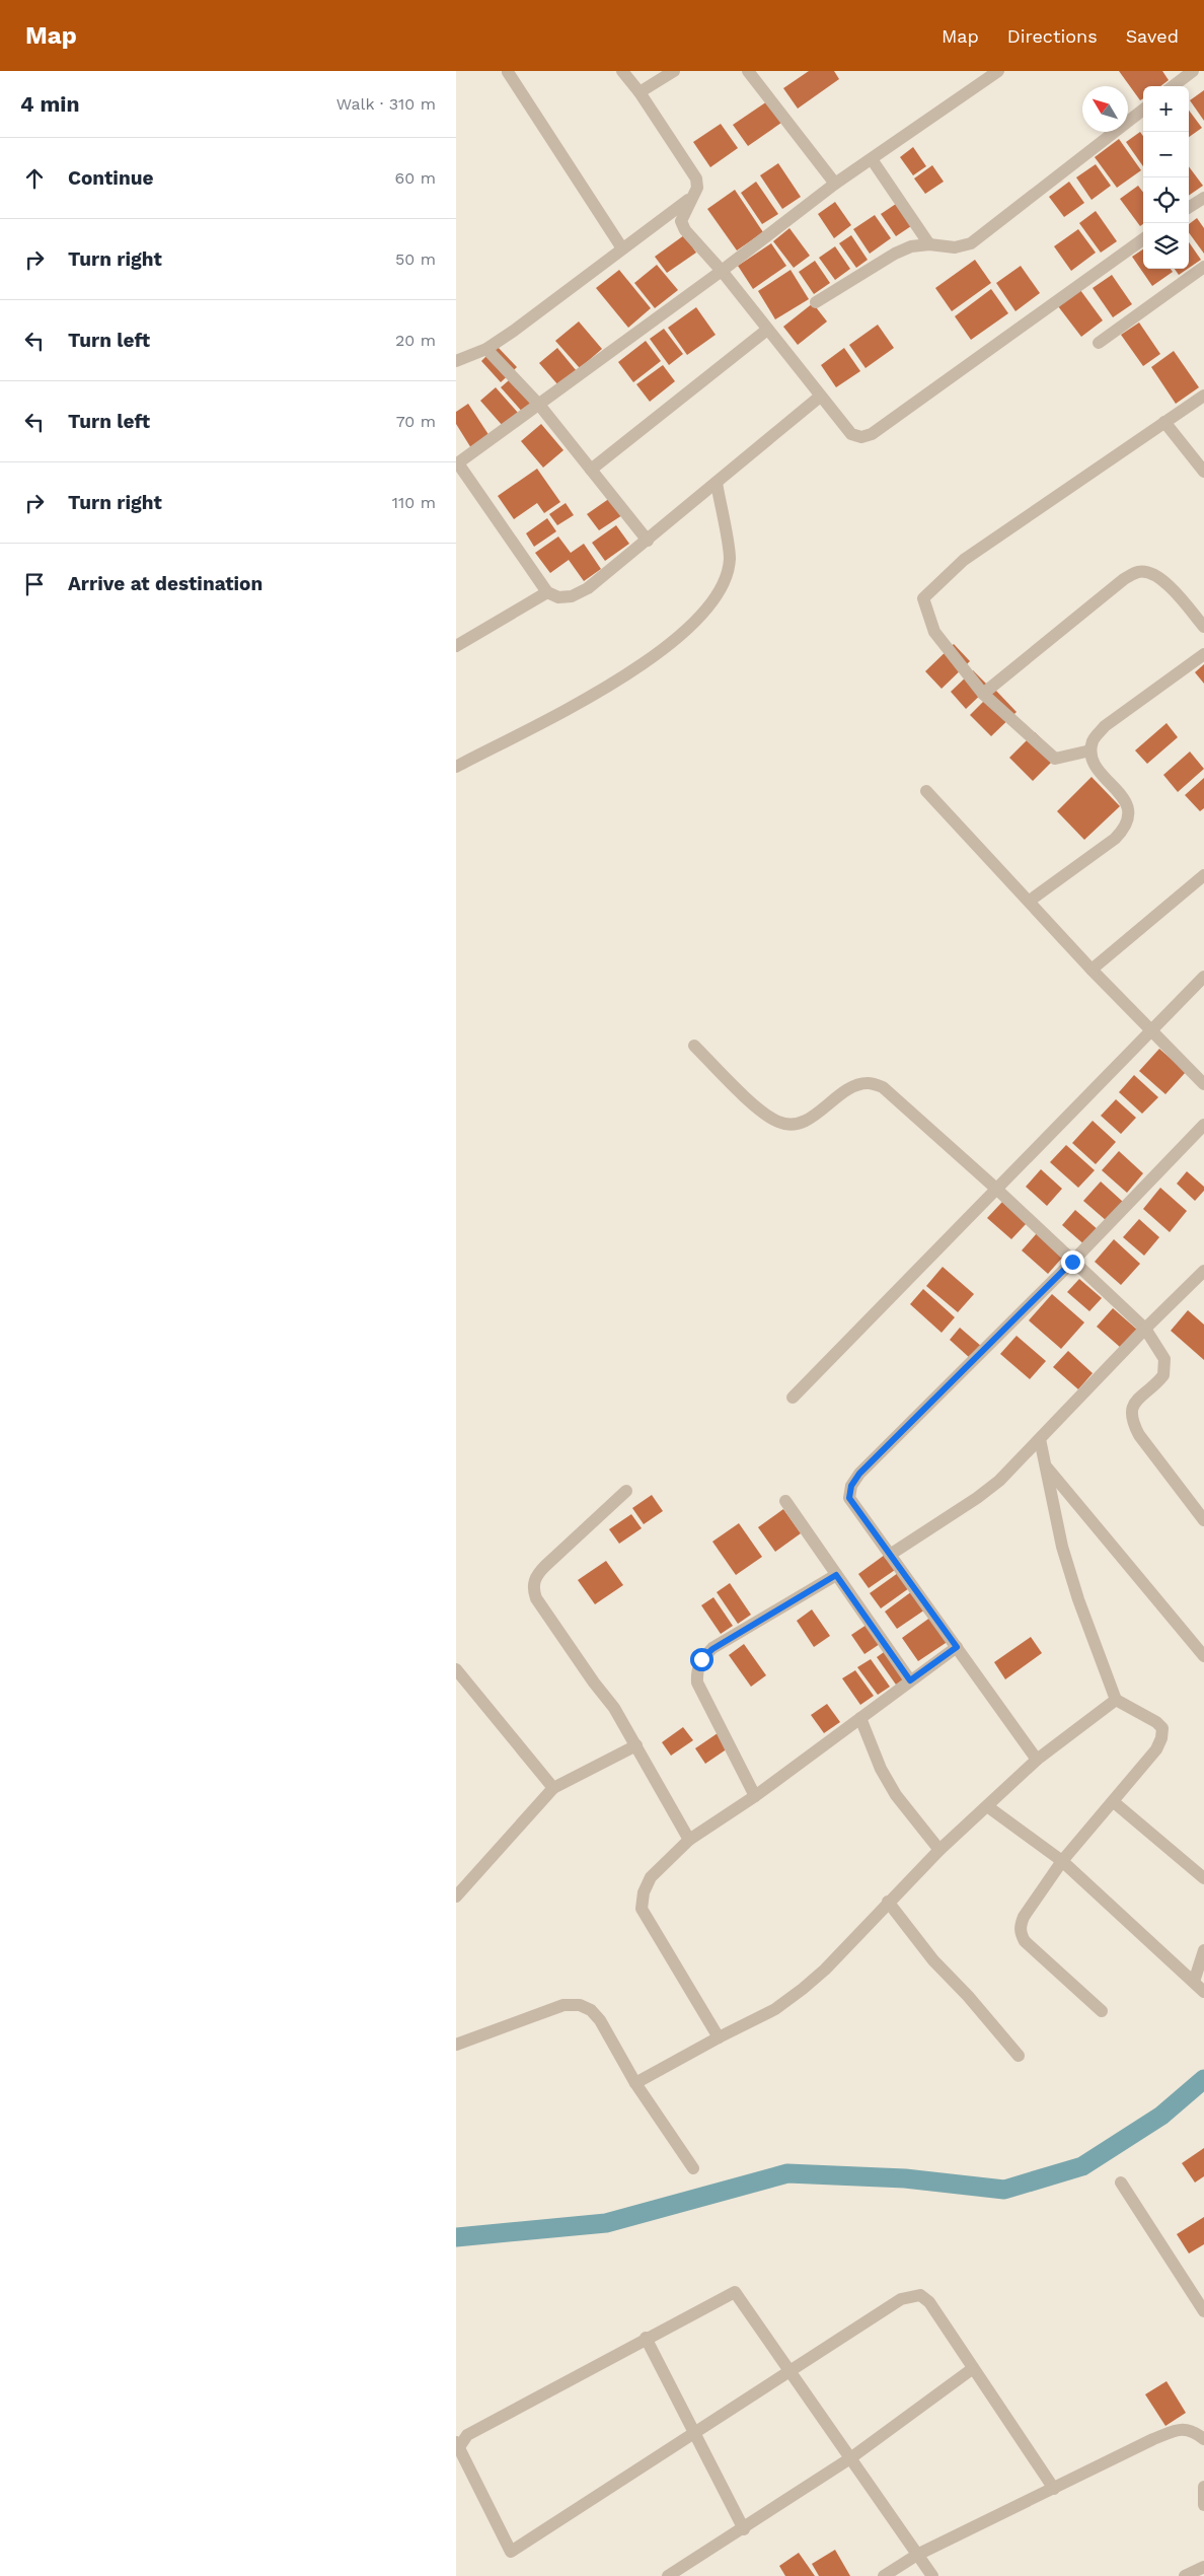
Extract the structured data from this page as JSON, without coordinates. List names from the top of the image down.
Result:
{
  "north": "top left",
  "page": {
    "header": "Map",
    "nav": ["Map", "Directions", "Saved"],
    "heading": ["4 min", "Walk · 310 m"],
    "map_buttons": ["+", "−"],
    "list": [
      ["Continue", "60 m"],
      ["Turn right", "50 m"],
      ["Turn left", "20 m"],
      ["Turn left", "70 m"],
      ["Turn right", "110 m"],
      "Arrive at destination"
    ]
  }
}
